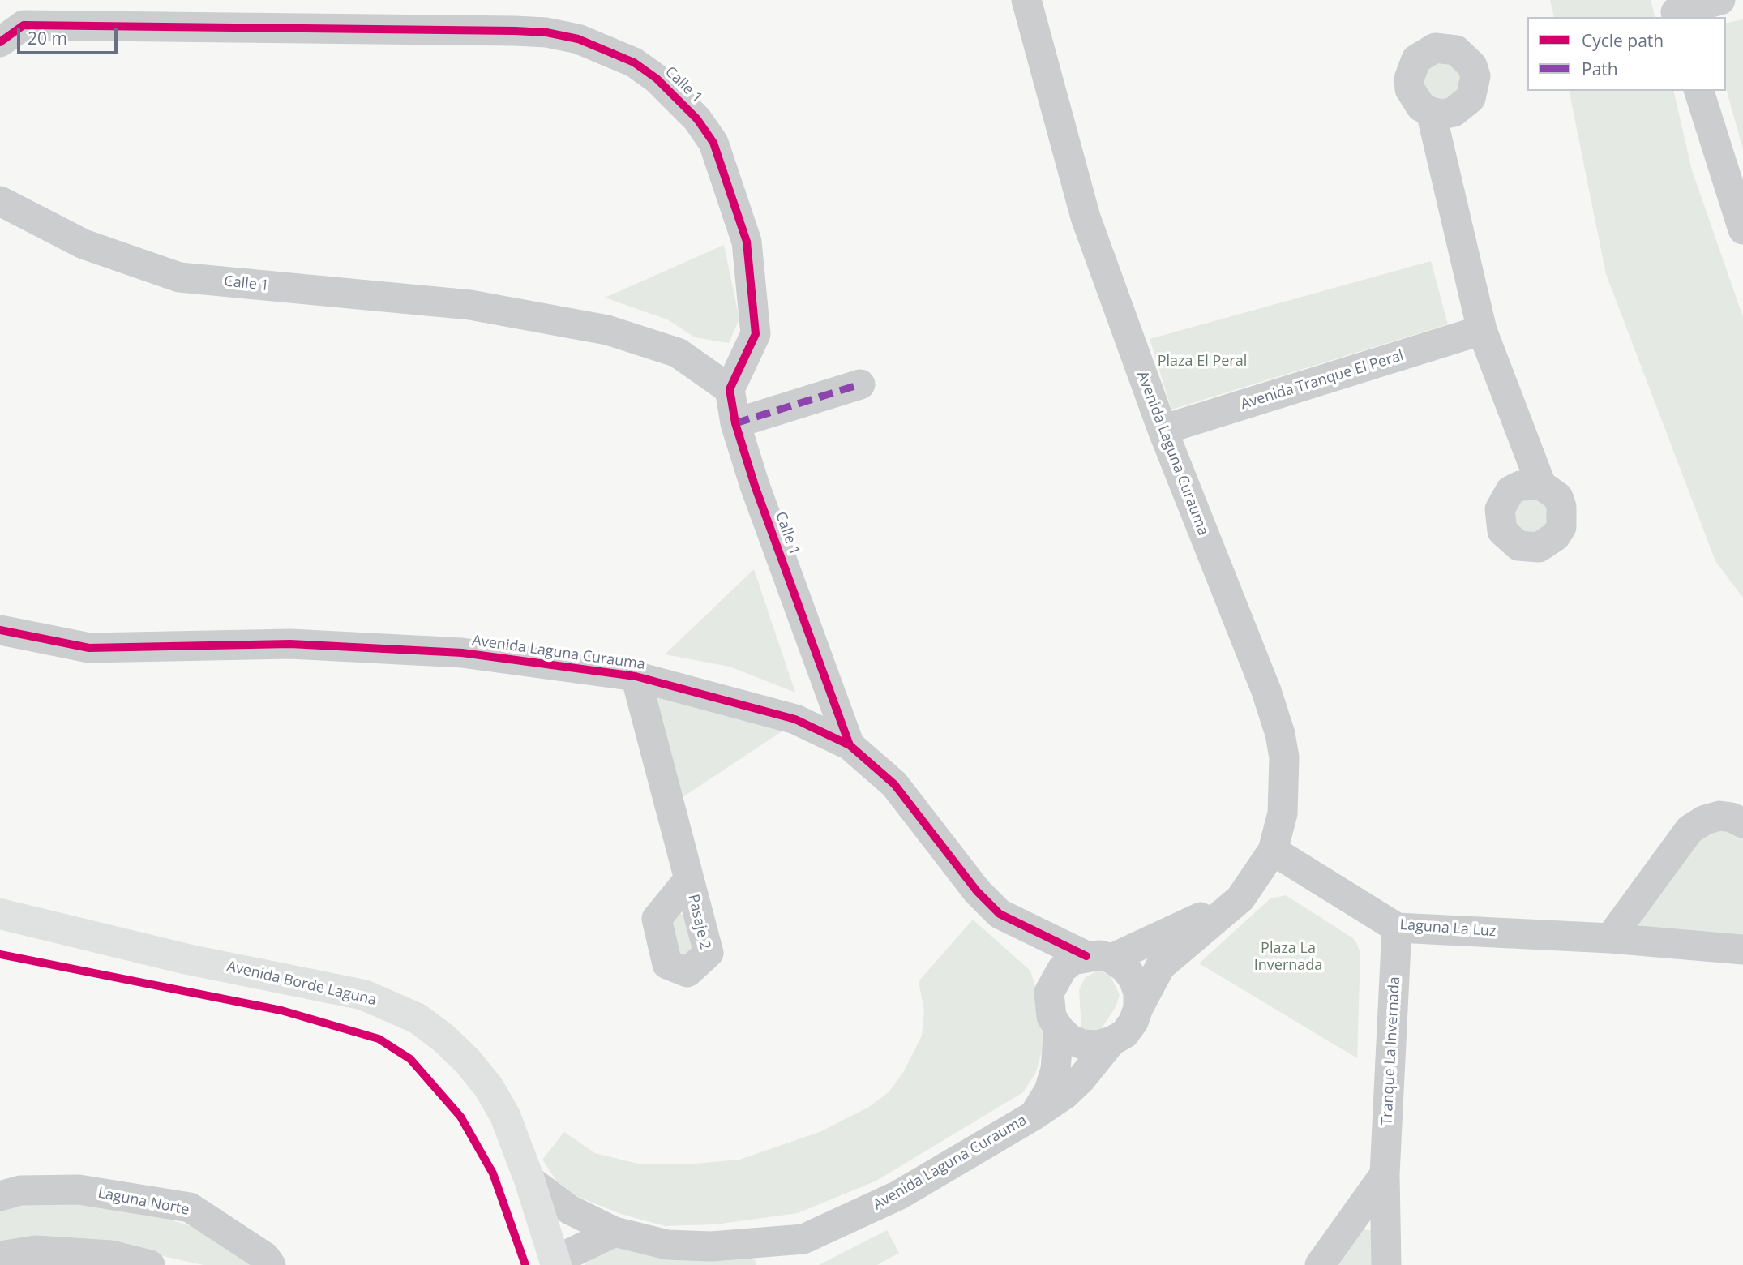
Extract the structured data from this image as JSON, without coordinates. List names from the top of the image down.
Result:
{
  "streets": {
    "street": [
      "Calle 1",
      "Avenida Tranque El Peral",
      "Avenida Laguna Curauma",
      "Pasaje 2",
      "Laguna La Luz",
      "Avenida Borde Laguna",
      "Tranque La Invernada",
      "Laguna Norte"
    ]
  },
  "crossings": [
    ["Calle 1", "Avenida Laguna Curauma"],
    ["Avenida Tranque El Peral", "Avenida Laguna Curauma"],
    ["Avenida Laguna Curauma", "Pasaje 2"],
    ["Avenida Laguna Curauma", "Laguna La Luz"],
    ["Avenida Laguna Curauma", "Avenida Borde Laguna"],
    ["Laguna La Luz", "Tranque La Invernada"]
  ],
  "parks": ["Plaza El Peral", "Plaza La Invernada"],
  "legend": ["Cycle path", "Path"],
  "scale_bar": "20 m"
}
